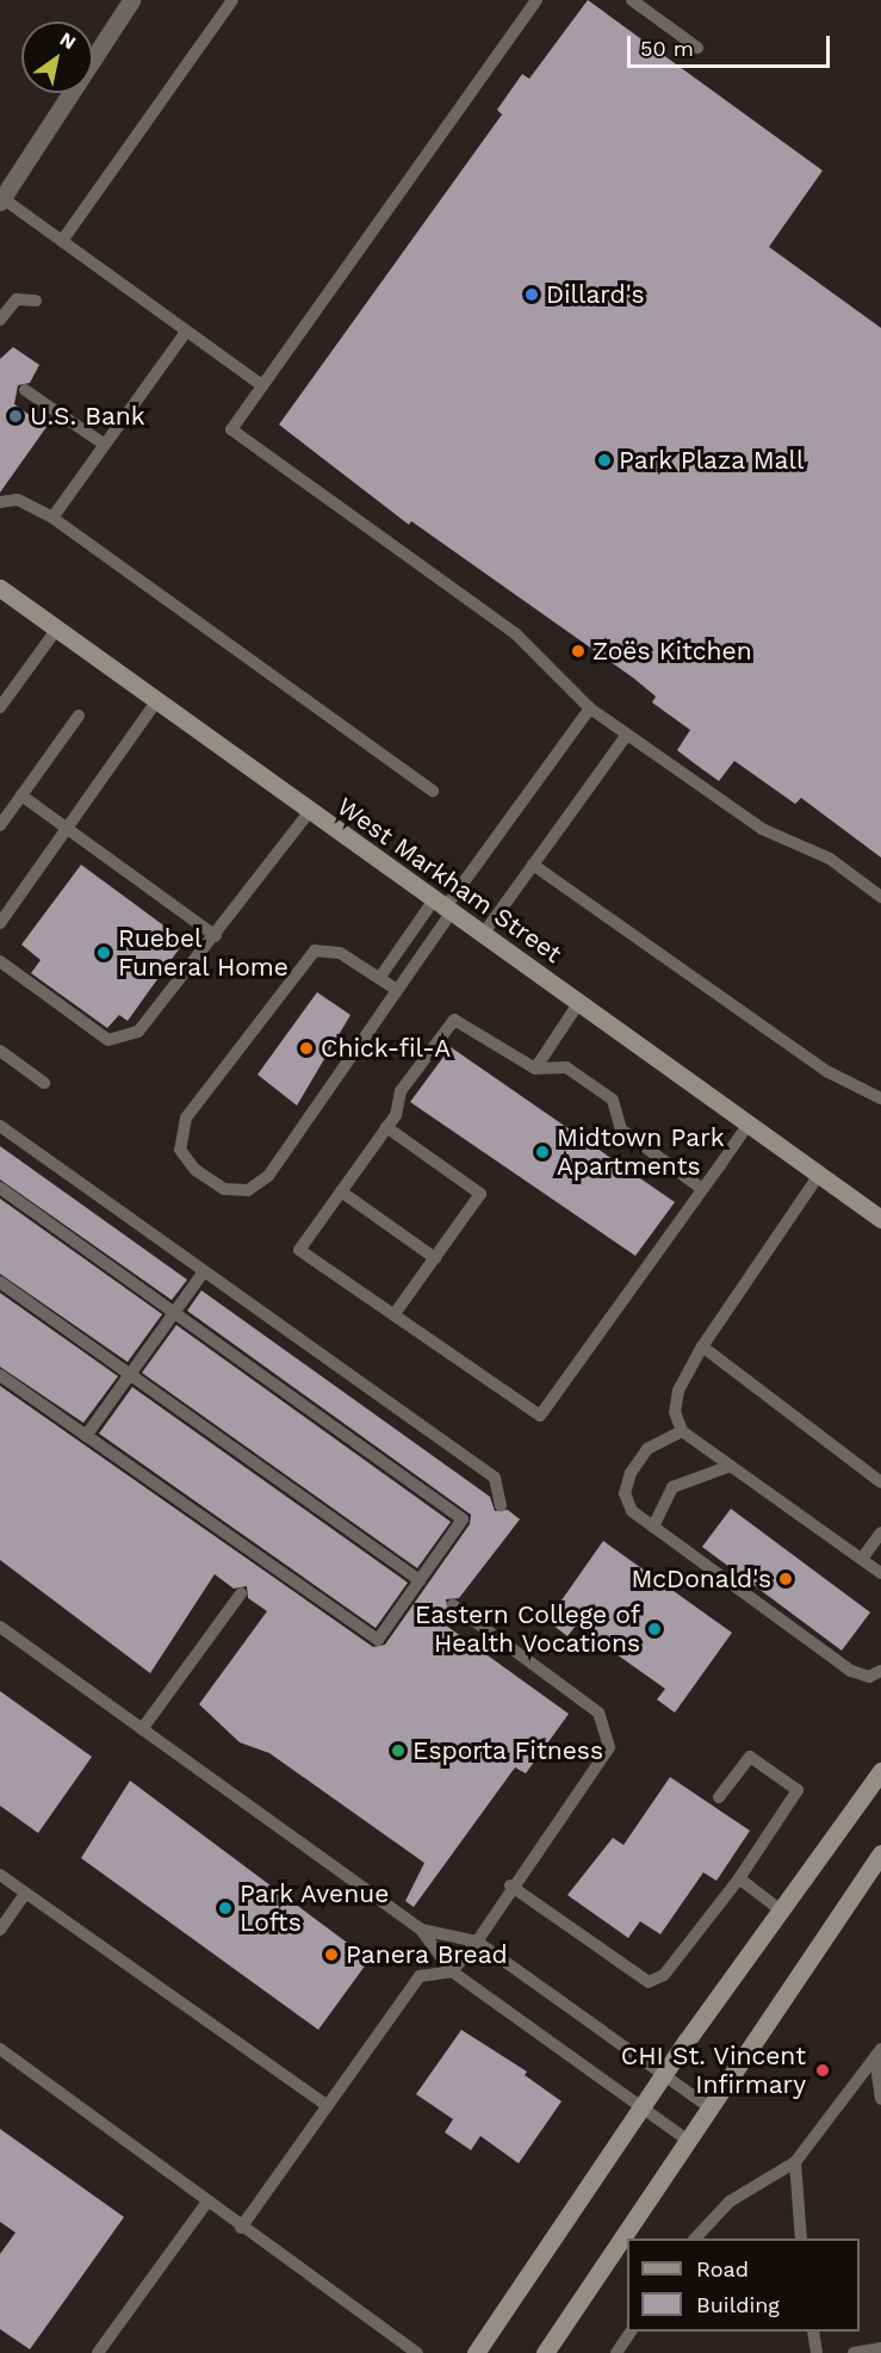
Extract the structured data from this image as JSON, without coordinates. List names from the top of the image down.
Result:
{
  "streets": {
    "main road": ["West Markham Street"]
  },
  "places": [
    "Dillard's",
    "U.S. Bank",
    "Park Plaza Mall",
    "Zoës Kitchen",
    "Ruebel Funeral Home",
    "Chick-fil-A",
    "Midtown Park Apartments",
    "McDonald's",
    "Eastern College of Health Vocations",
    "Esporta Fitness",
    "Park Avenue Lofts",
    "Panera Bread",
    "CHI St. Vincent Infirmary"
  ],
  "legend": ["Road", "Building"],
  "scale_bar": "50 m",
  "north": "top right"
}
